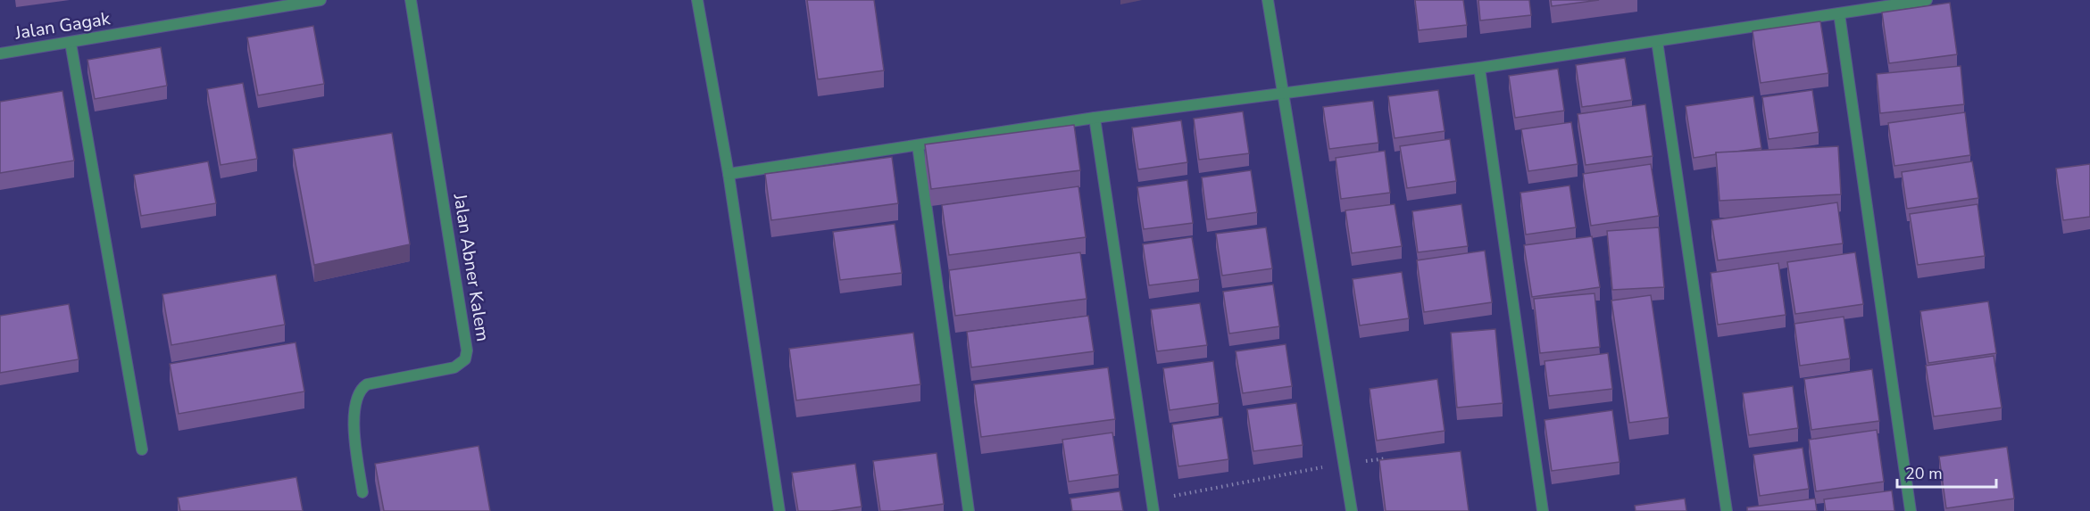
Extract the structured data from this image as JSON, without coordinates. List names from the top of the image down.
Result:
{
  "streets": {
    "street": ["Jalan Gagak", "Jalan Abner Kalem"]
  },
  "scale_bar": "20 m"
}
